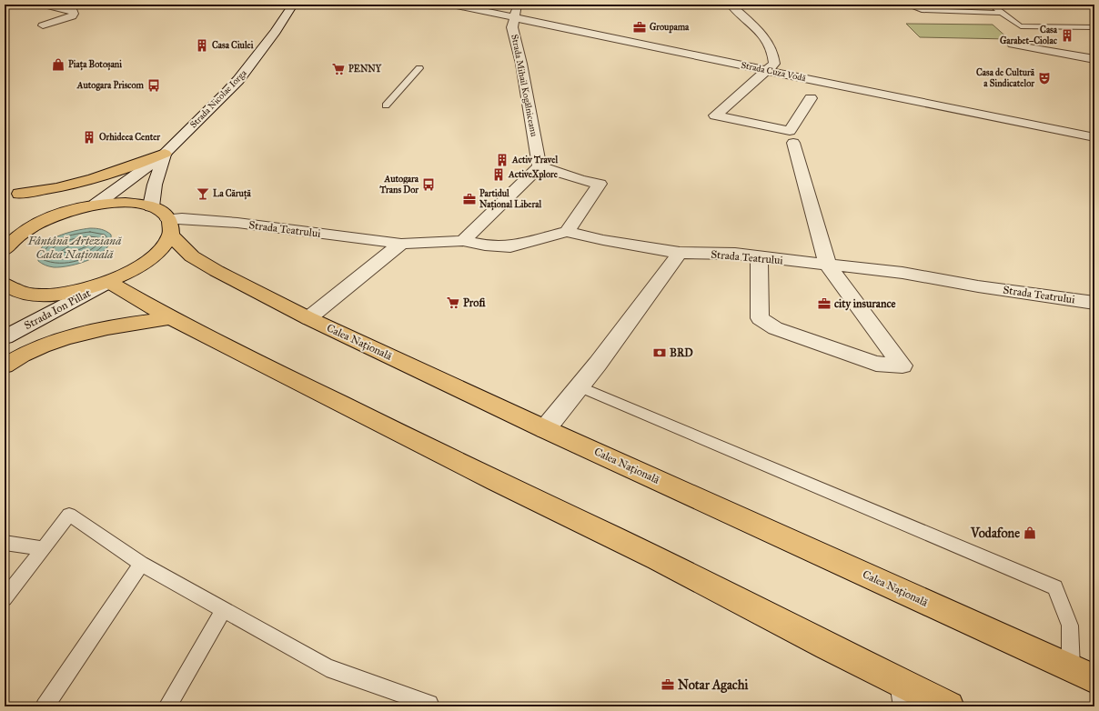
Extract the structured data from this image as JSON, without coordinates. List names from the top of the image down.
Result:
{
  "streets": {
    "main road": ["Calea Națională"],
    "street": [
      "Strada Cuza Vodă",
      "Strada Mihail Kogălniceanu",
      "Strada Nicolae Iorga",
      "Strada Teatrului",
      "Strada Ion Pillat"
    ]
  },
  "crossings": [
    ["Strada Cuza Vodă", "Strada Mihail Kogălniceanu"],
    ["Strada Nicolae Iorga", "Calea Națională"],
    ["Strada Teatrului", "Calea Națională"]
  ],
  "water": ["Fântână Arteziană Calea Națională"],
  "places": {
    "office": [
      "Groupama",
      "Partidul Național Liberal",
      "city insurance",
      "Notar Agachi"
    ],
    "building": [
      "Casa Garabet–Ciolac",
      "Casa Ciulei",
      "Orhideea Center",
      "Activ Travel",
      "ActiveXplore"
    ],
    "shop": ["Piața Botoșani", "Vodafone"],
    "supermarket": ["PENNY", "Profi"],
    "theatre": ["Casa de Cultură a Sindicatelor"],
    "bus stop": ["Autogara Priscom", "Autogara Trans Dor"],
    "bar": ["La Căruță"],
    "bank": ["BRD"]
  }
}
